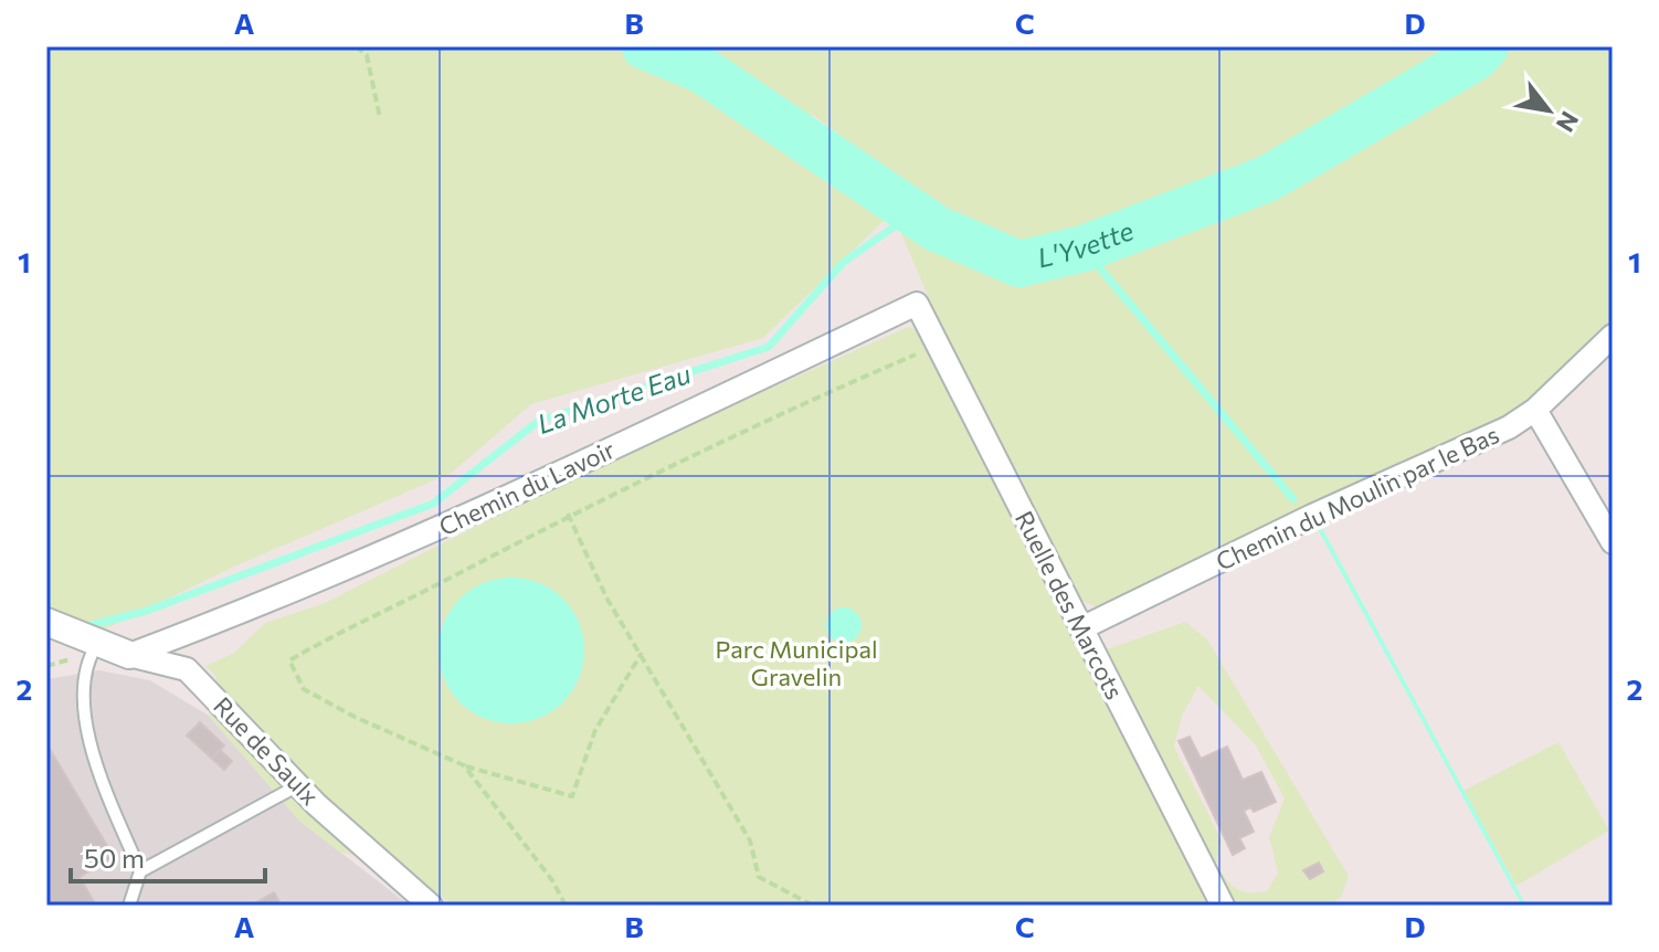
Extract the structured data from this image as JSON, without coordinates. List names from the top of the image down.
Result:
{
  "streets": {
    "street": [
      "Chemin du Lavoir",
      "Chemin du Moulin par le Bas",
      "Ruelle des Marcots",
      "Rue de Saulx"
    ]
  },
  "crossings": [
    ["Chemin du Lavoir", "Ruelle des Marcots"],
    ["Chemin du Lavoir", "Rue de Saulx"],
    ["Chemin du Moulin par le Bas", "Ruelle des Marcots"]
  ],
  "water": ["L'Yvette", "La Morte Eau"],
  "parks": ["Parc Municipal Gravelin"],
  "scale_bar": "50 m",
  "north": "bottom right",
  "grid": {
    "columns": [
      "A",
      "B",
      "C",
      "D"
    ],
    "rows": ["1", "2"]
  }
}
